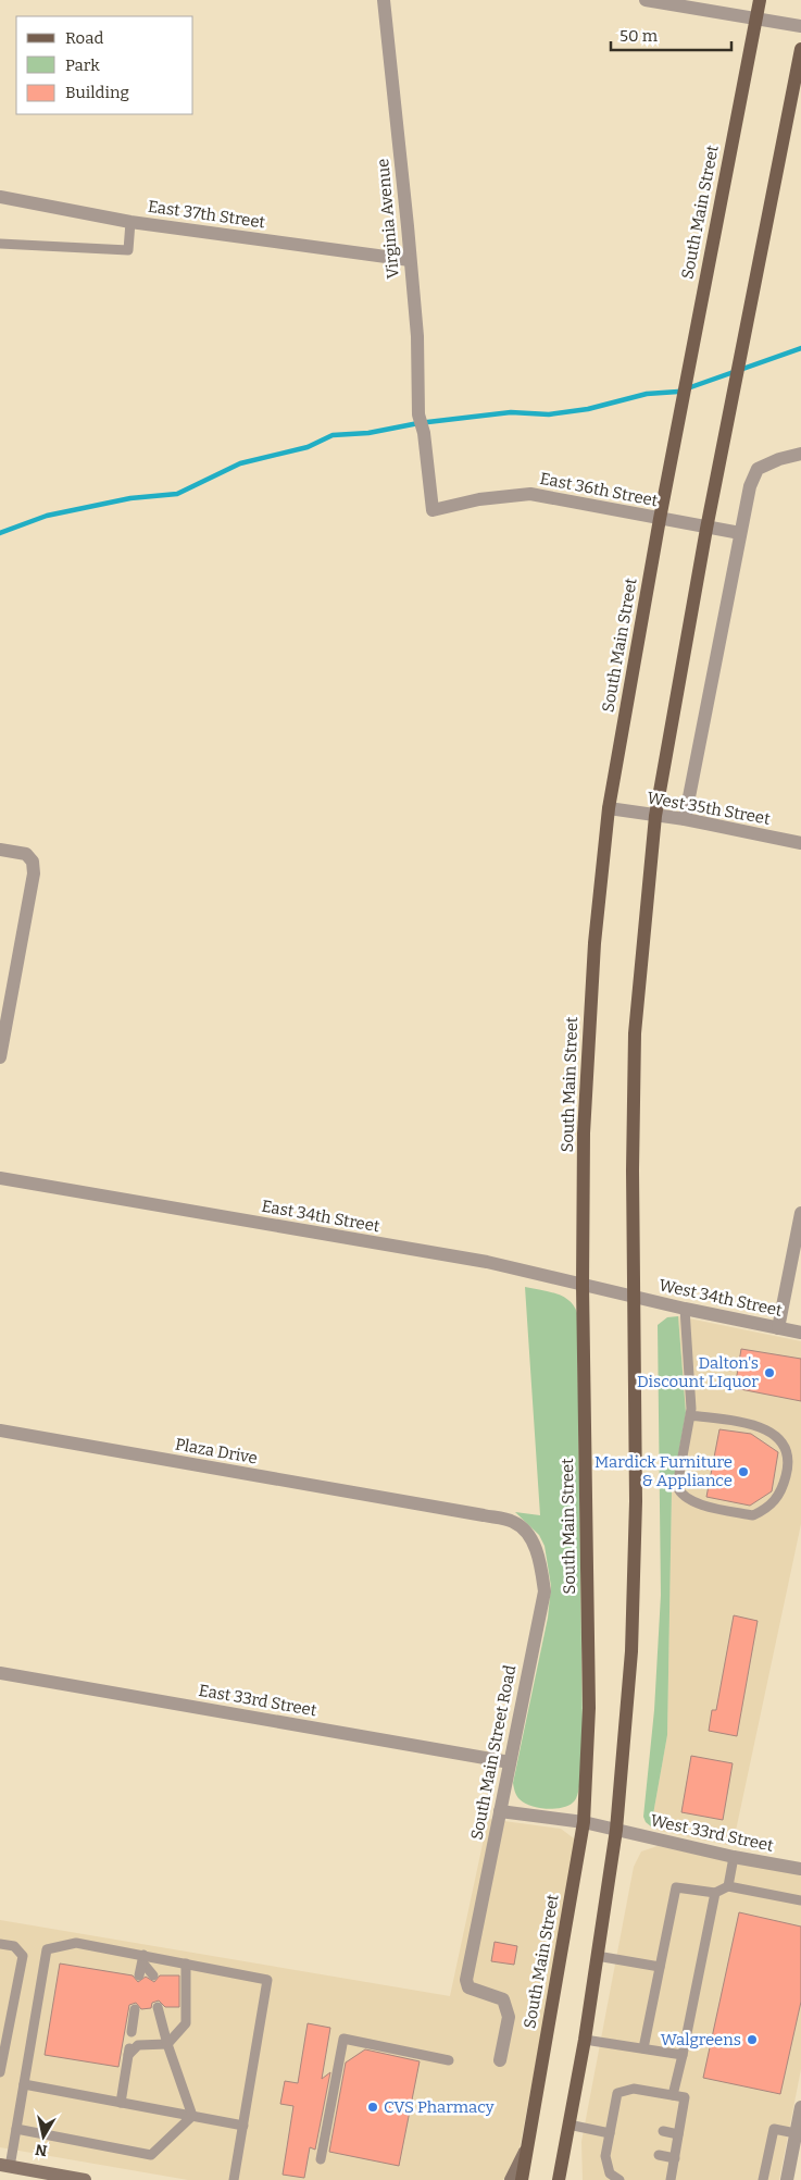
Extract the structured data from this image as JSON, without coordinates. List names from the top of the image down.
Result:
{
  "streets": {
    "main road": ["South Main Street"],
    "street": [
      "East 37th Street",
      "Virginia Avenue",
      "East 36th Street",
      "West 35th Street",
      "East 34th Street",
      "West 34th Street",
      "Plaza Drive",
      "East 33rd Street",
      "South Main Street Road",
      "West 33rd Street"
    ]
  },
  "crossings": [
    ["South Main Street", "East 36th Street"],
    ["South Main Street", "West 35th Street"],
    ["South Main Street", "East 34th Street"],
    ["East 37th Street", "Virginia Avenue"],
    ["Virginia Avenue", "East 36th Street"],
    ["East 34th Street", "West 34th Street"],
    ["Plaza Drive", "South Main Street Road"],
    ["East 33rd Street", "South Main Street Road"]
  ],
  "places": [
    "Dalton's Discount LIquor",
    "Mardick Furniture & Appliance",
    "Walgreens",
    "CVS Pharmacy"
  ],
  "legend": ["Road", "Park", "Building"],
  "scale_bar": "50 m",
  "north": "bottom"
}
